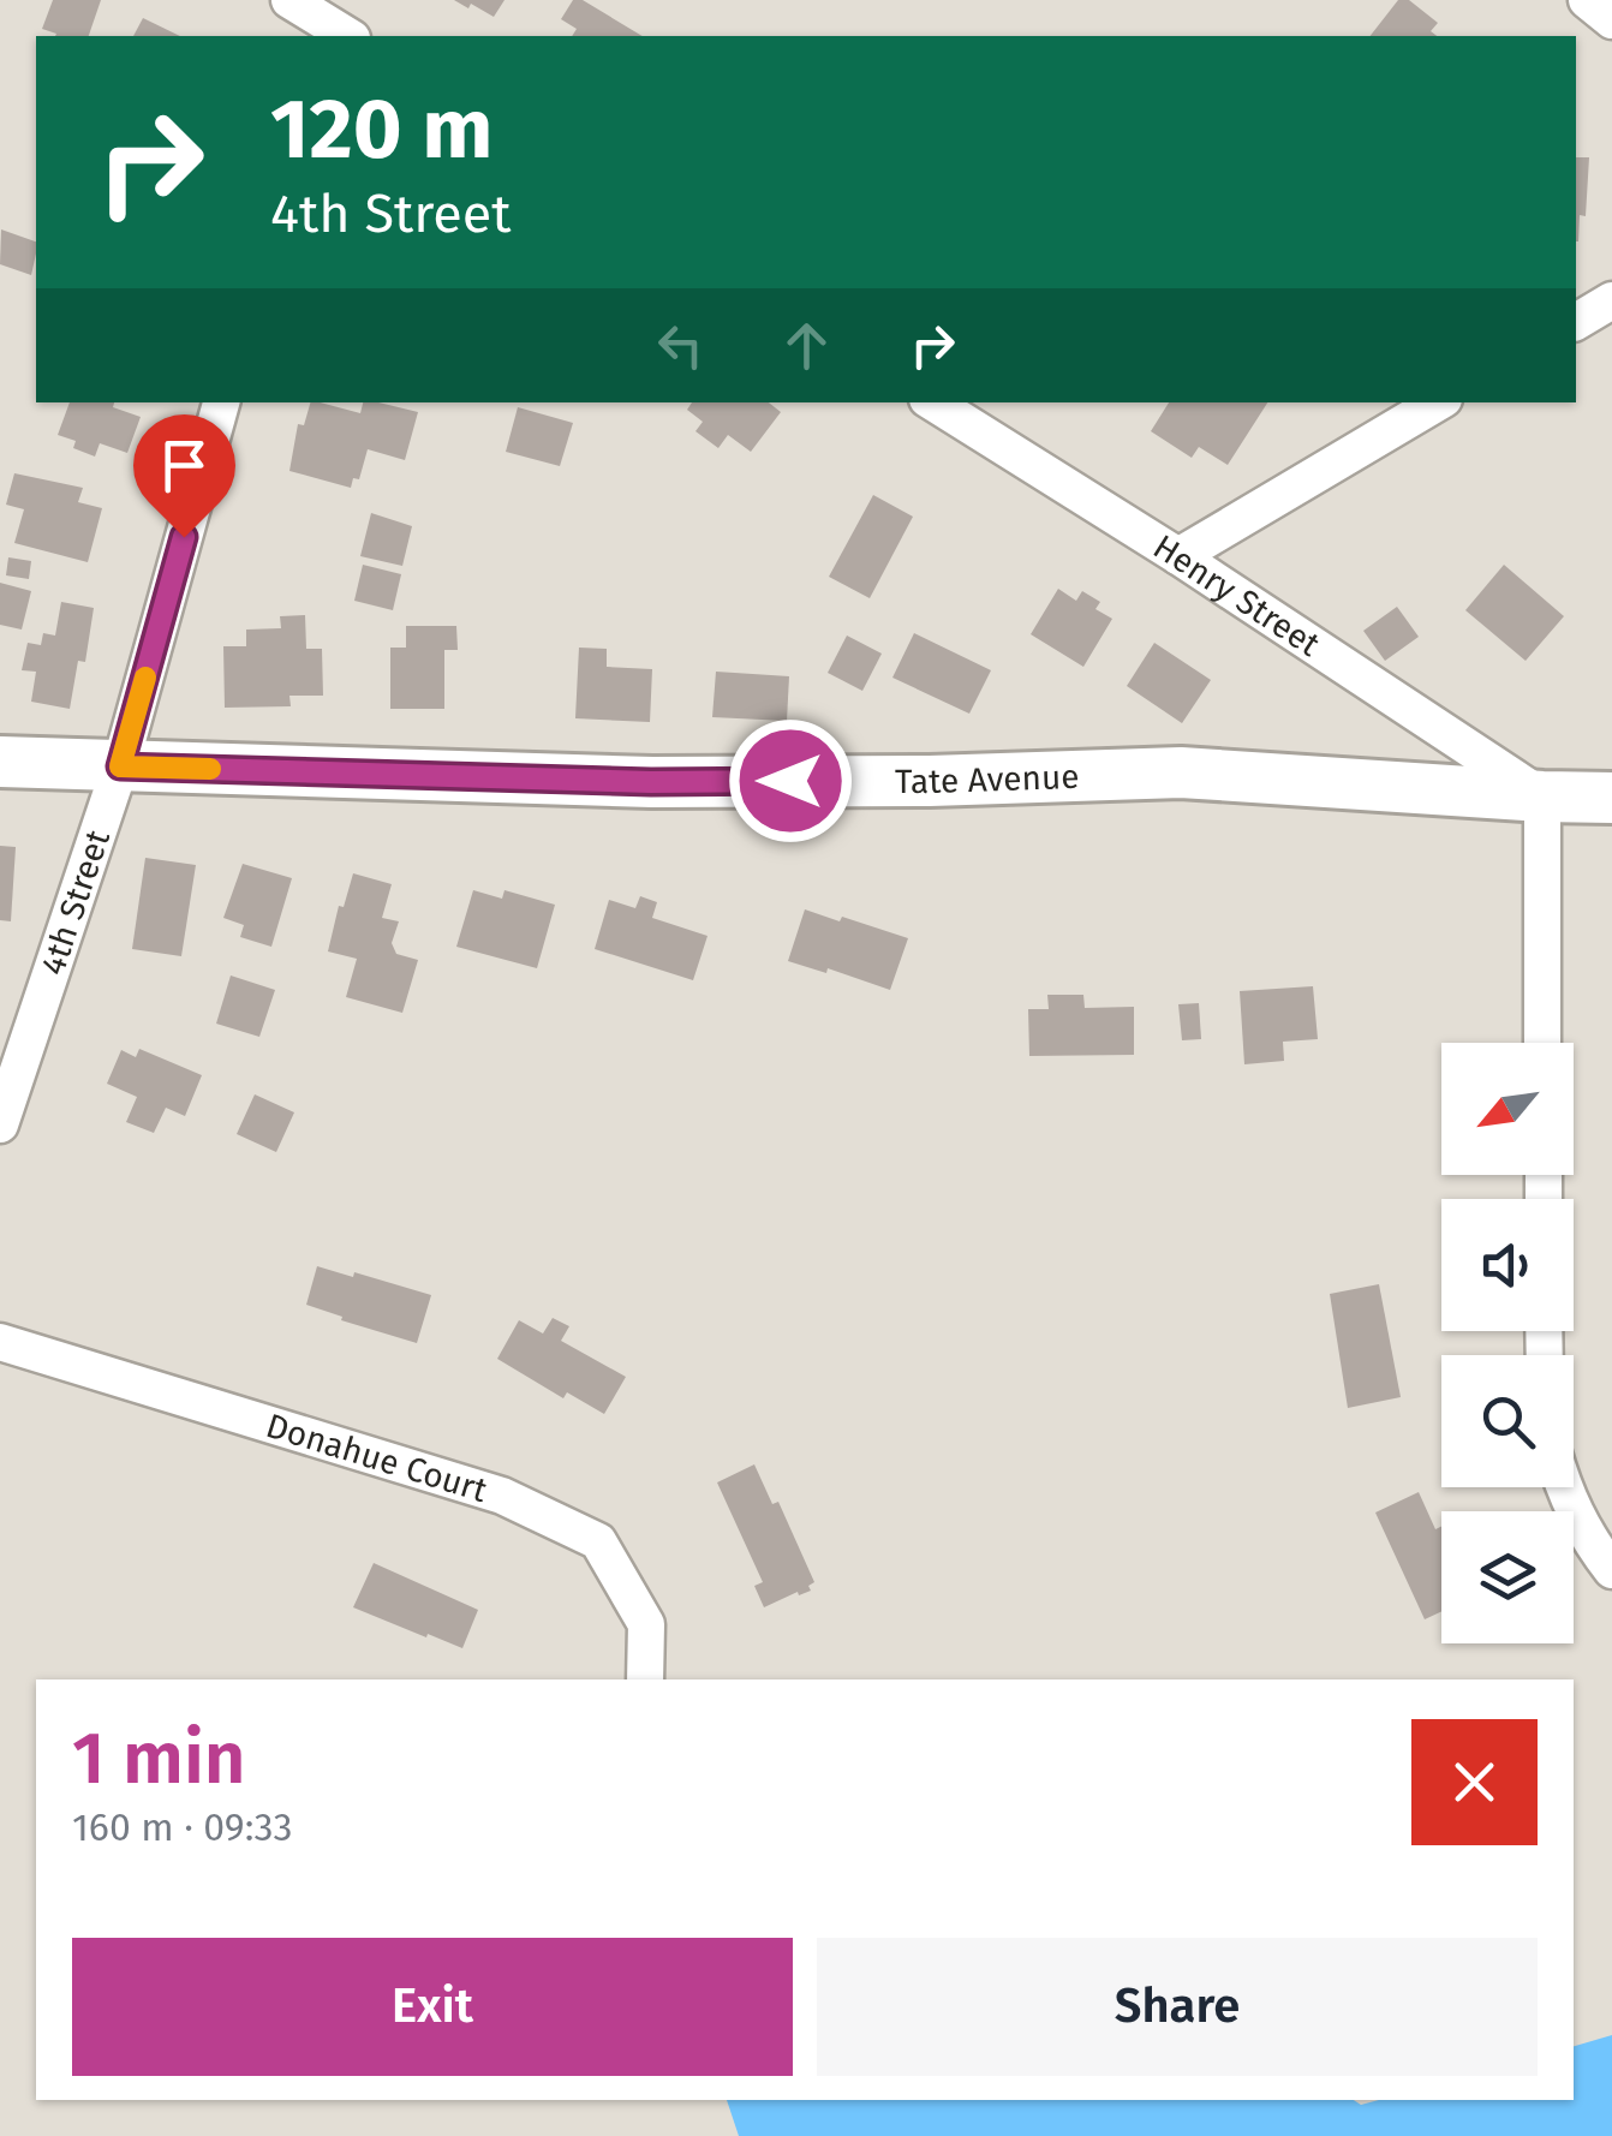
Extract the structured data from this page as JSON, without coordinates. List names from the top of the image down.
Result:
{
  "streets": {
    "street": [
      "Henry Street",
      "Tate Avenue",
      "4th Street",
      "Donahue Court"
    ]
  },
  "crossings": [
    ["Henry Street", "Tate Avenue"],
    ["Tate Avenue", "4th Street"]
  ],
  "north": "bottom left",
  "page": {
    "turn": ["120 m", "4th Street"],
    "heading": ["1 min", "160 m · 09:33"],
    "buttons": ["Exit", "Share"]
  }
}
